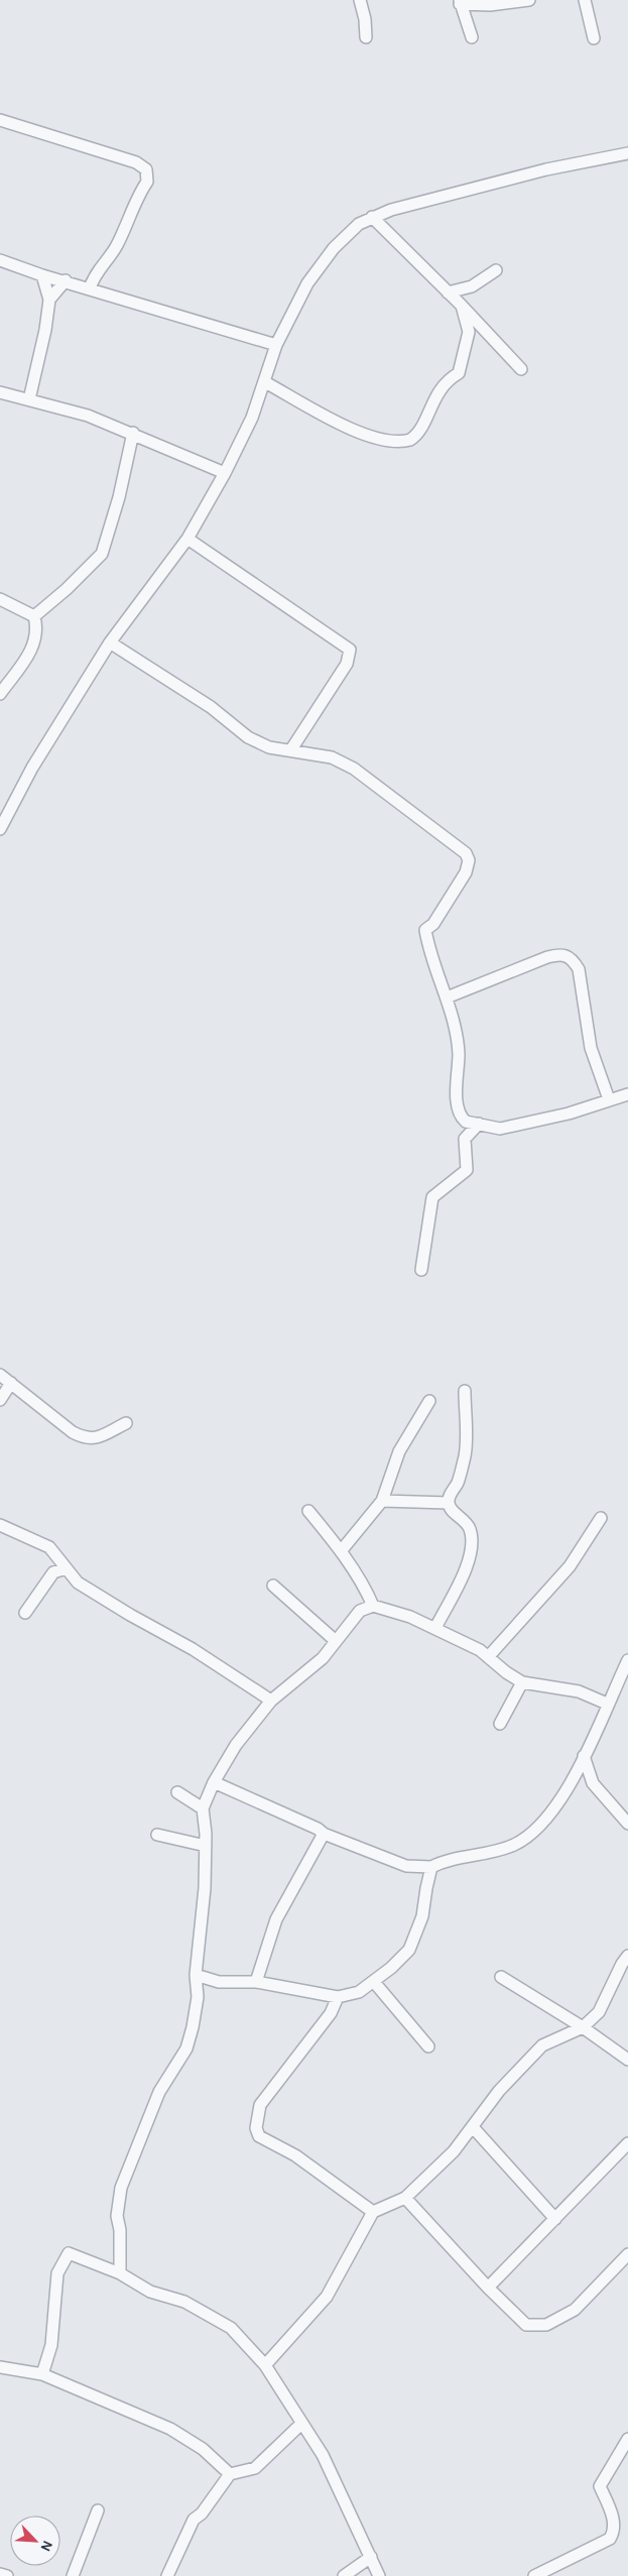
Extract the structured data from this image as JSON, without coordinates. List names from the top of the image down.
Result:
{
  "north": "bottom right"
}
